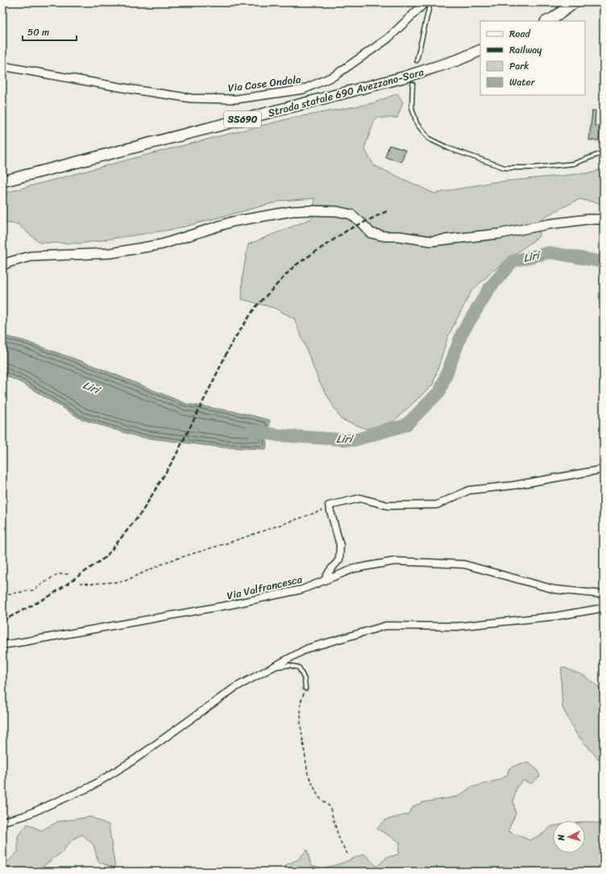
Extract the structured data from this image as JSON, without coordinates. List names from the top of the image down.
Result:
{
  "streets": {
    "highway": ["Strada statale 690 Avezzano-Sora", "SS690"],
    "street": ["Via Case Ondola", "Via Valfrancesca"]
  },
  "water": ["Liri"],
  "legend": [
    "Road",
    "Railway",
    "Park",
    "Water"
  ],
  "scale_bar": "50 m",
  "north": "left"
}
